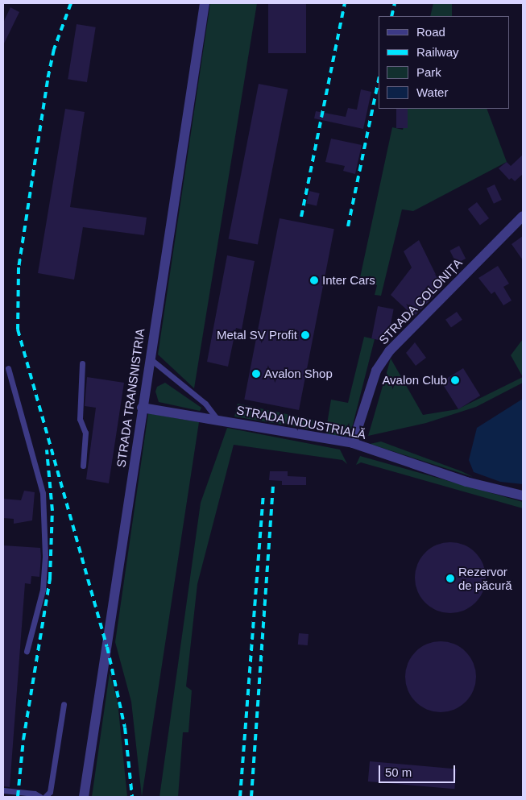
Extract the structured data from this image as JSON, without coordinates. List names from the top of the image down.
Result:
{
  "streets": {
    "street": ["STRADA COLONIȚA", "STRADA TRANSNISTRIA", "STRADA INDUSTRIALĂ"]
  },
  "crossings": [
    ["STRADA COLONIȚA", "STRADA INDUSTRIALĂ"],
    ["STRADA TRANSNISTRIA", "STRADA INDUSTRIALĂ"]
  ],
  "places": [
    "Inter Cars",
    "Metal SV Profit",
    "Avalon Shop",
    "Avalon Club",
    "Rezervor de păcură"
  ],
  "legend": [
    "Road",
    "Railway",
    "Park",
    "Water"
  ],
  "scale_bar": "50 m"
}
